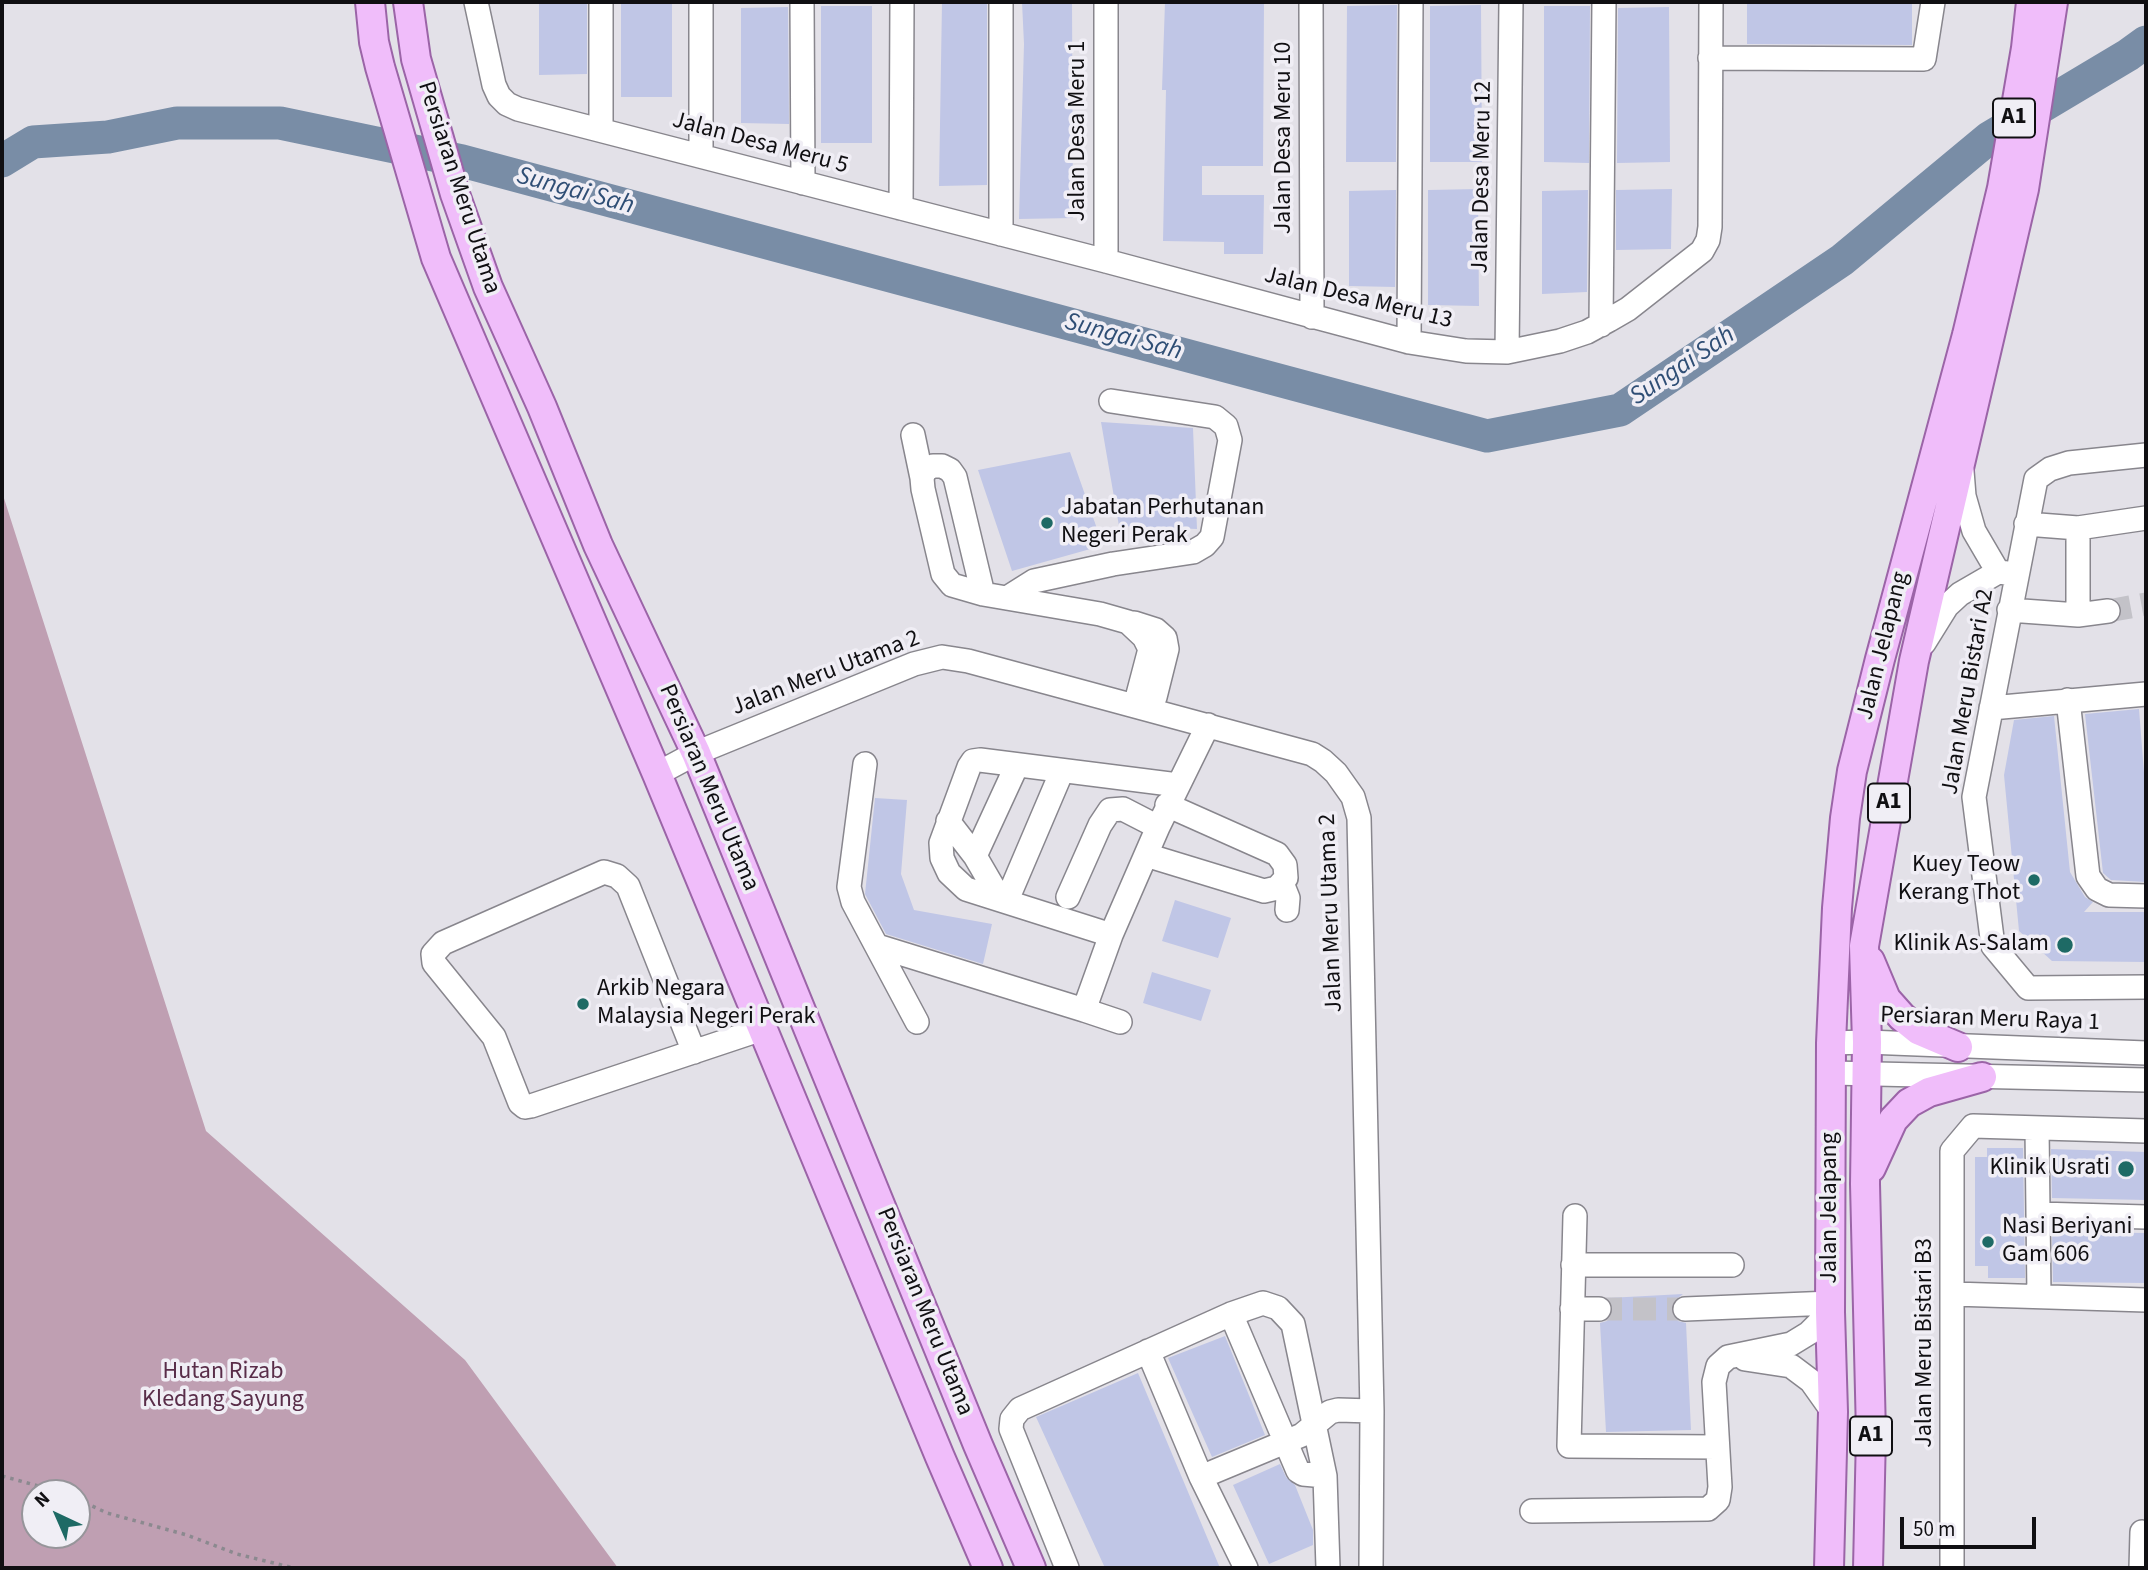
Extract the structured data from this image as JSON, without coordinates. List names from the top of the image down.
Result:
{
  "streets": {
    "main road": ["A1", "Persiaran Meru Utama", "Jalan Jelapang"],
    "street": [
      "Jalan Desa Meru 1",
      "Jalan Desa Meru 10",
      "Jalan Desa Meru 5",
      "Jalan Desa Meru 12",
      "Jalan Desa Meru 13",
      "Jalan Meru Utama 2",
      "Jalan Meru Bistari A2",
      "Persiaran Meru Raya 1",
      "Jalan Meru Bistari B3"
    ]
  },
  "crossings": [
    ["Jalan Desa Meru 1", "Jalan Desa Meru 5"],
    ["Jalan Desa Meru 1", "Jalan Desa Meru 13"],
    ["Jalan Desa Meru 10", "Jalan Desa Meru 13"],
    ["Jalan Desa Meru 5", "Jalan Desa Meru 13"],
    ["Jalan Desa Meru 12", "Jalan Desa Meru 13"],
    ["Persiaran Meru Utama", "Jalan Meru Utama 2"],
    ["Jalan Jelapang", "Persiaran Meru Raya 1"]
  ],
  "water": ["Sungai Sah"],
  "parks": ["Hutan Rizab Kledang Sayung"],
  "places": [
    "Jabatan Perhutanan Negeri Perak",
    "Kuey Teow Kerang Thot",
    "Klinik As-Salam",
    "Arkib Negara Malaysia Negeri Perak",
    "Klinik Usrati",
    "Nasi Beriyani Gam 606"
  ],
  "scale_bar": "50 m",
  "north": "top left"
}
